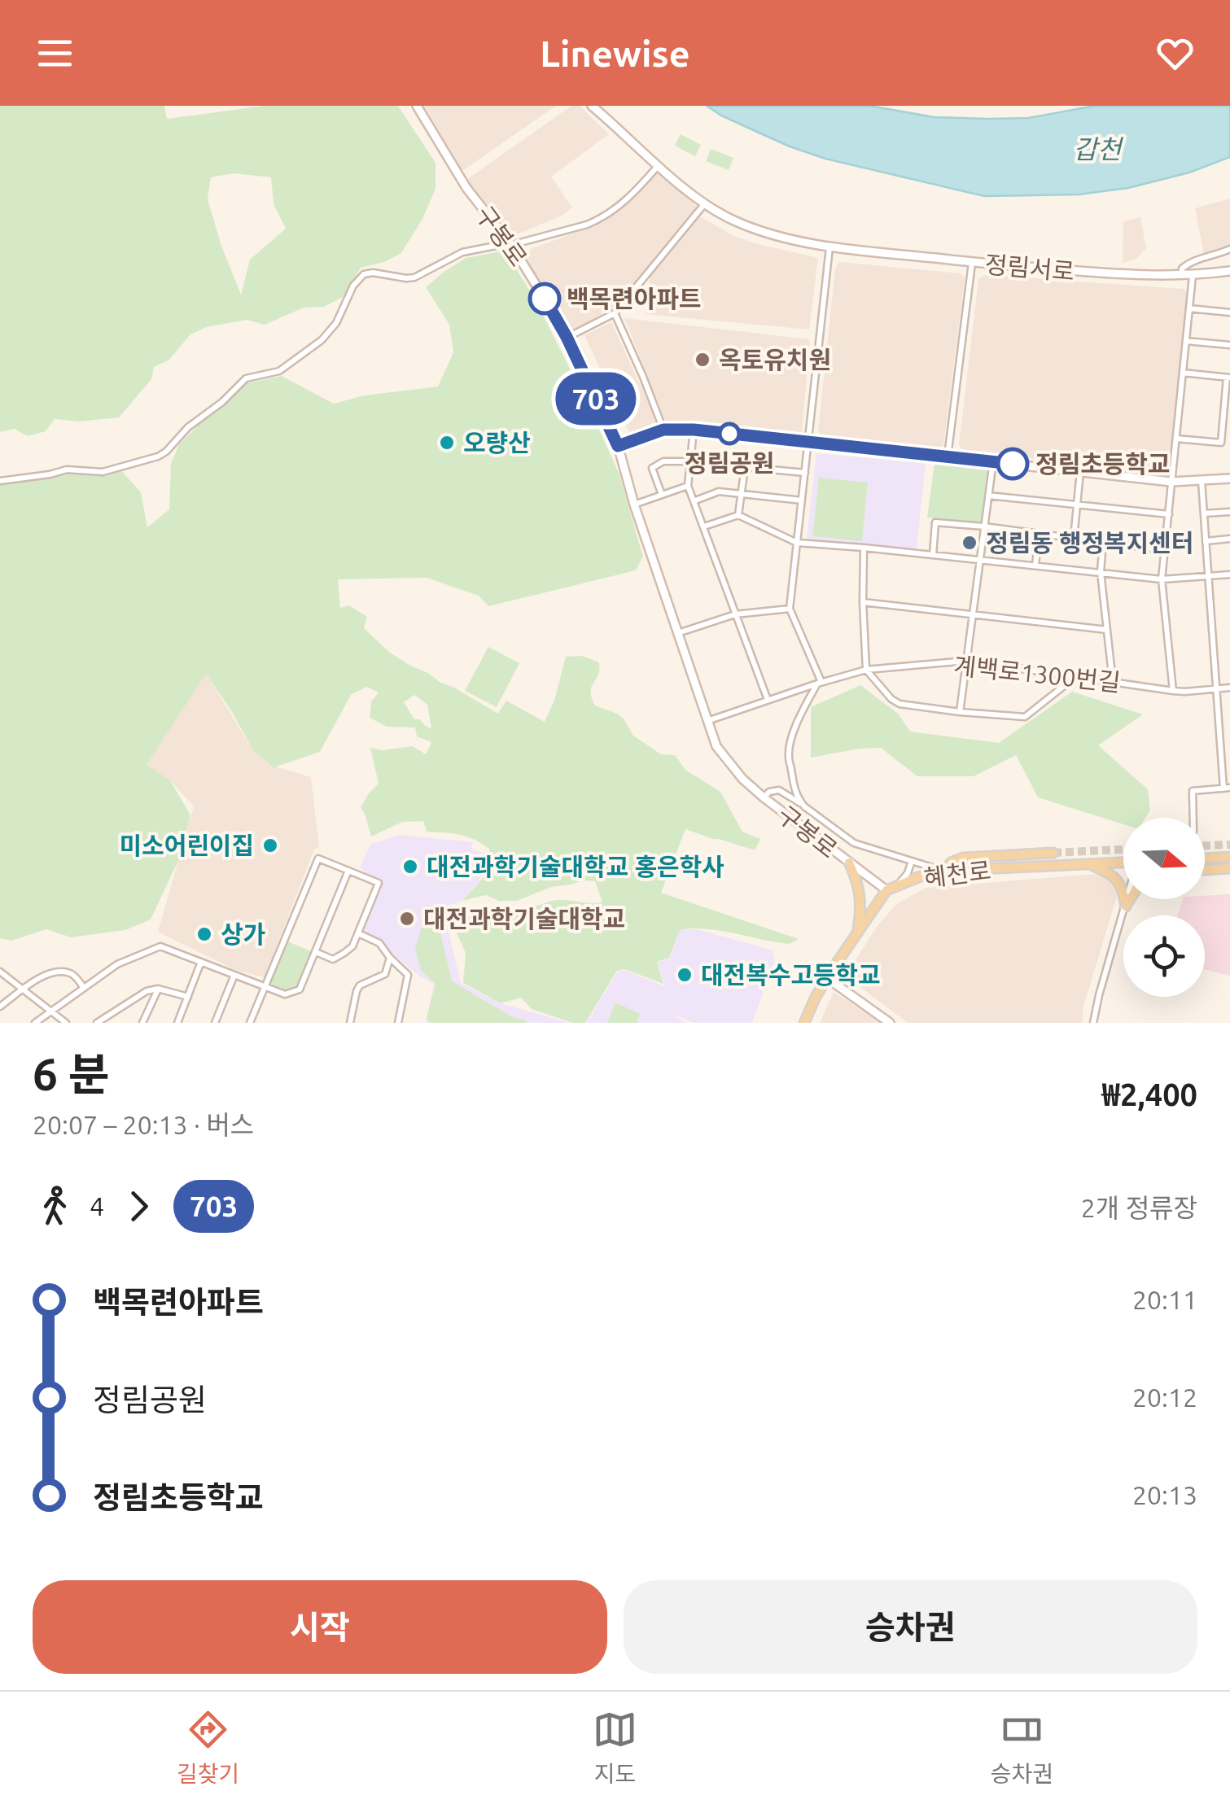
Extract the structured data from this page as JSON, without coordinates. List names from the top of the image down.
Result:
{
  "streets": {
    "main road": ["구봉로", "정림서로", "혜천로"],
    "street": ["계백로1300번길"]
  },
  "crossings": [
    ["구봉로", "계백로1300번길"],
    ["구봉로", "혜천로"]
  ],
  "water": ["갑천"],
  "places": [
    "백목련아파트",
    "옥토유치원",
    "정림공원",
    "오량산",
    "정림초등학교",
    "정림동 행정복지센터",
    "미소어린이집",
    "대전과학기술대학교 홍은학사",
    "대전과학기술대학교",
    "상가",
    "대전복수고등학교"
  ],
  "lines": ["bus line 703"],
  "north": "right",
  "page": {
    "header": "Linewise",
    "on_map": "703",
    "heading": ["6 분", "20:07 – 20:13 · 버스", "₩2,400"],
    "legs": ["4", "703", "2개 정류장"],
    "list": [
      {
        "name": "백목련아파트",
        "value": "20:11"
      },
      {
        "name": "정림공원",
        "value": "20:12"
      },
      {
        "name": "정림초등학교",
        "value": "20:13"
      }
    ],
    "buttons": ["시작", "승차권"],
    "tabs": ["길찾기", "지도", "승차권"]
  }
}
